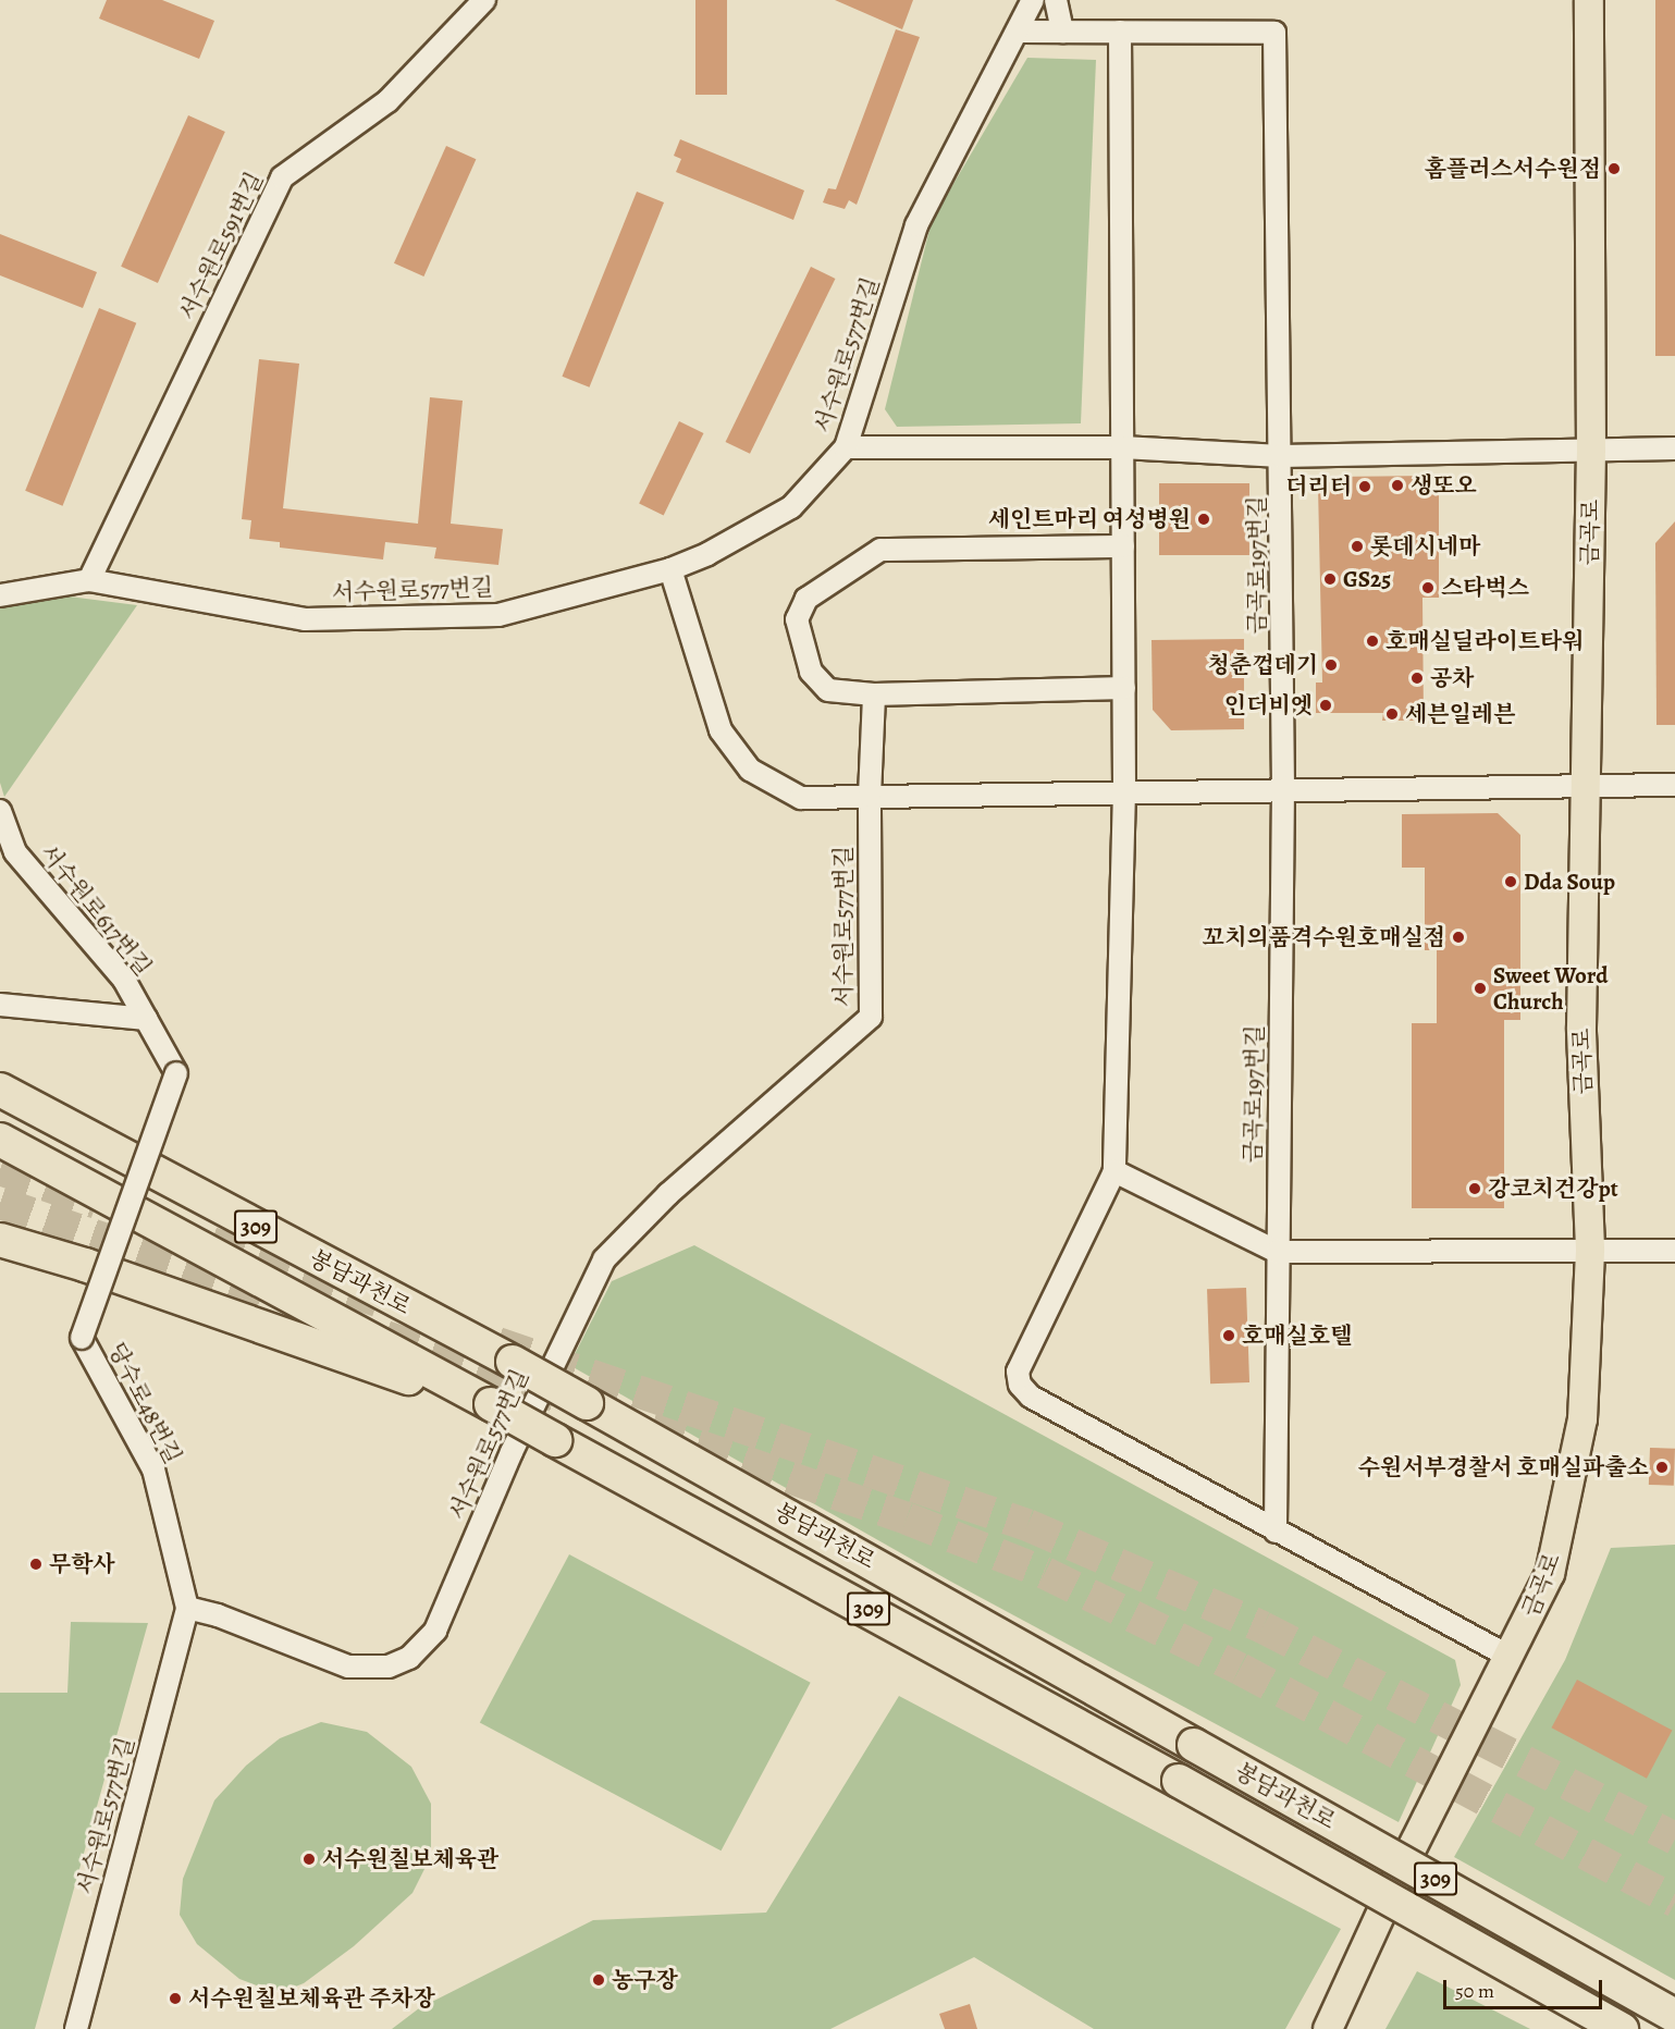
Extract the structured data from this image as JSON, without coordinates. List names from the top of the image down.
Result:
{
  "streets": {
    "highway": ["309", "봉담과천로"],
    "main road": ["금곡로"],
    "street": [
      "서수원로591번길",
      "서수원로577번길",
      "금곡로197번길",
      "서수원로617번길",
      "당수로48번길"
    ]
  },
  "crossings": [
    ["서수원로591번길", "서수원로577번길"],
    ["서수원로577번길", "금곡로197번길"],
    ["서수원로577번길", "당수로48번길"],
    ["서수원로617번길", "당수로48번길"]
  ],
  "places": [
    "홈플러스서수원점",
    "생또오",
    "더리터",
    "세인트마리 여성병원",
    "롯데시네마",
    "GS25",
    "스타벅스",
    "호매실딜라이트타워",
    "청춘껍데기",
    "공차",
    "인더비엣",
    "세븐일레븐",
    "Dda Soup",
    "꼬치의품격수원호매실점",
    "Sweet Word Church",
    "강코치건강pt",
    "호매실호텔",
    "수원서부경찰서 호매실파출소",
    "무학사",
    "서수원칠보체육관",
    "농구장",
    "서수원칠보체육관 주차장"
  ],
  "scale_bar": "50 m"
}
